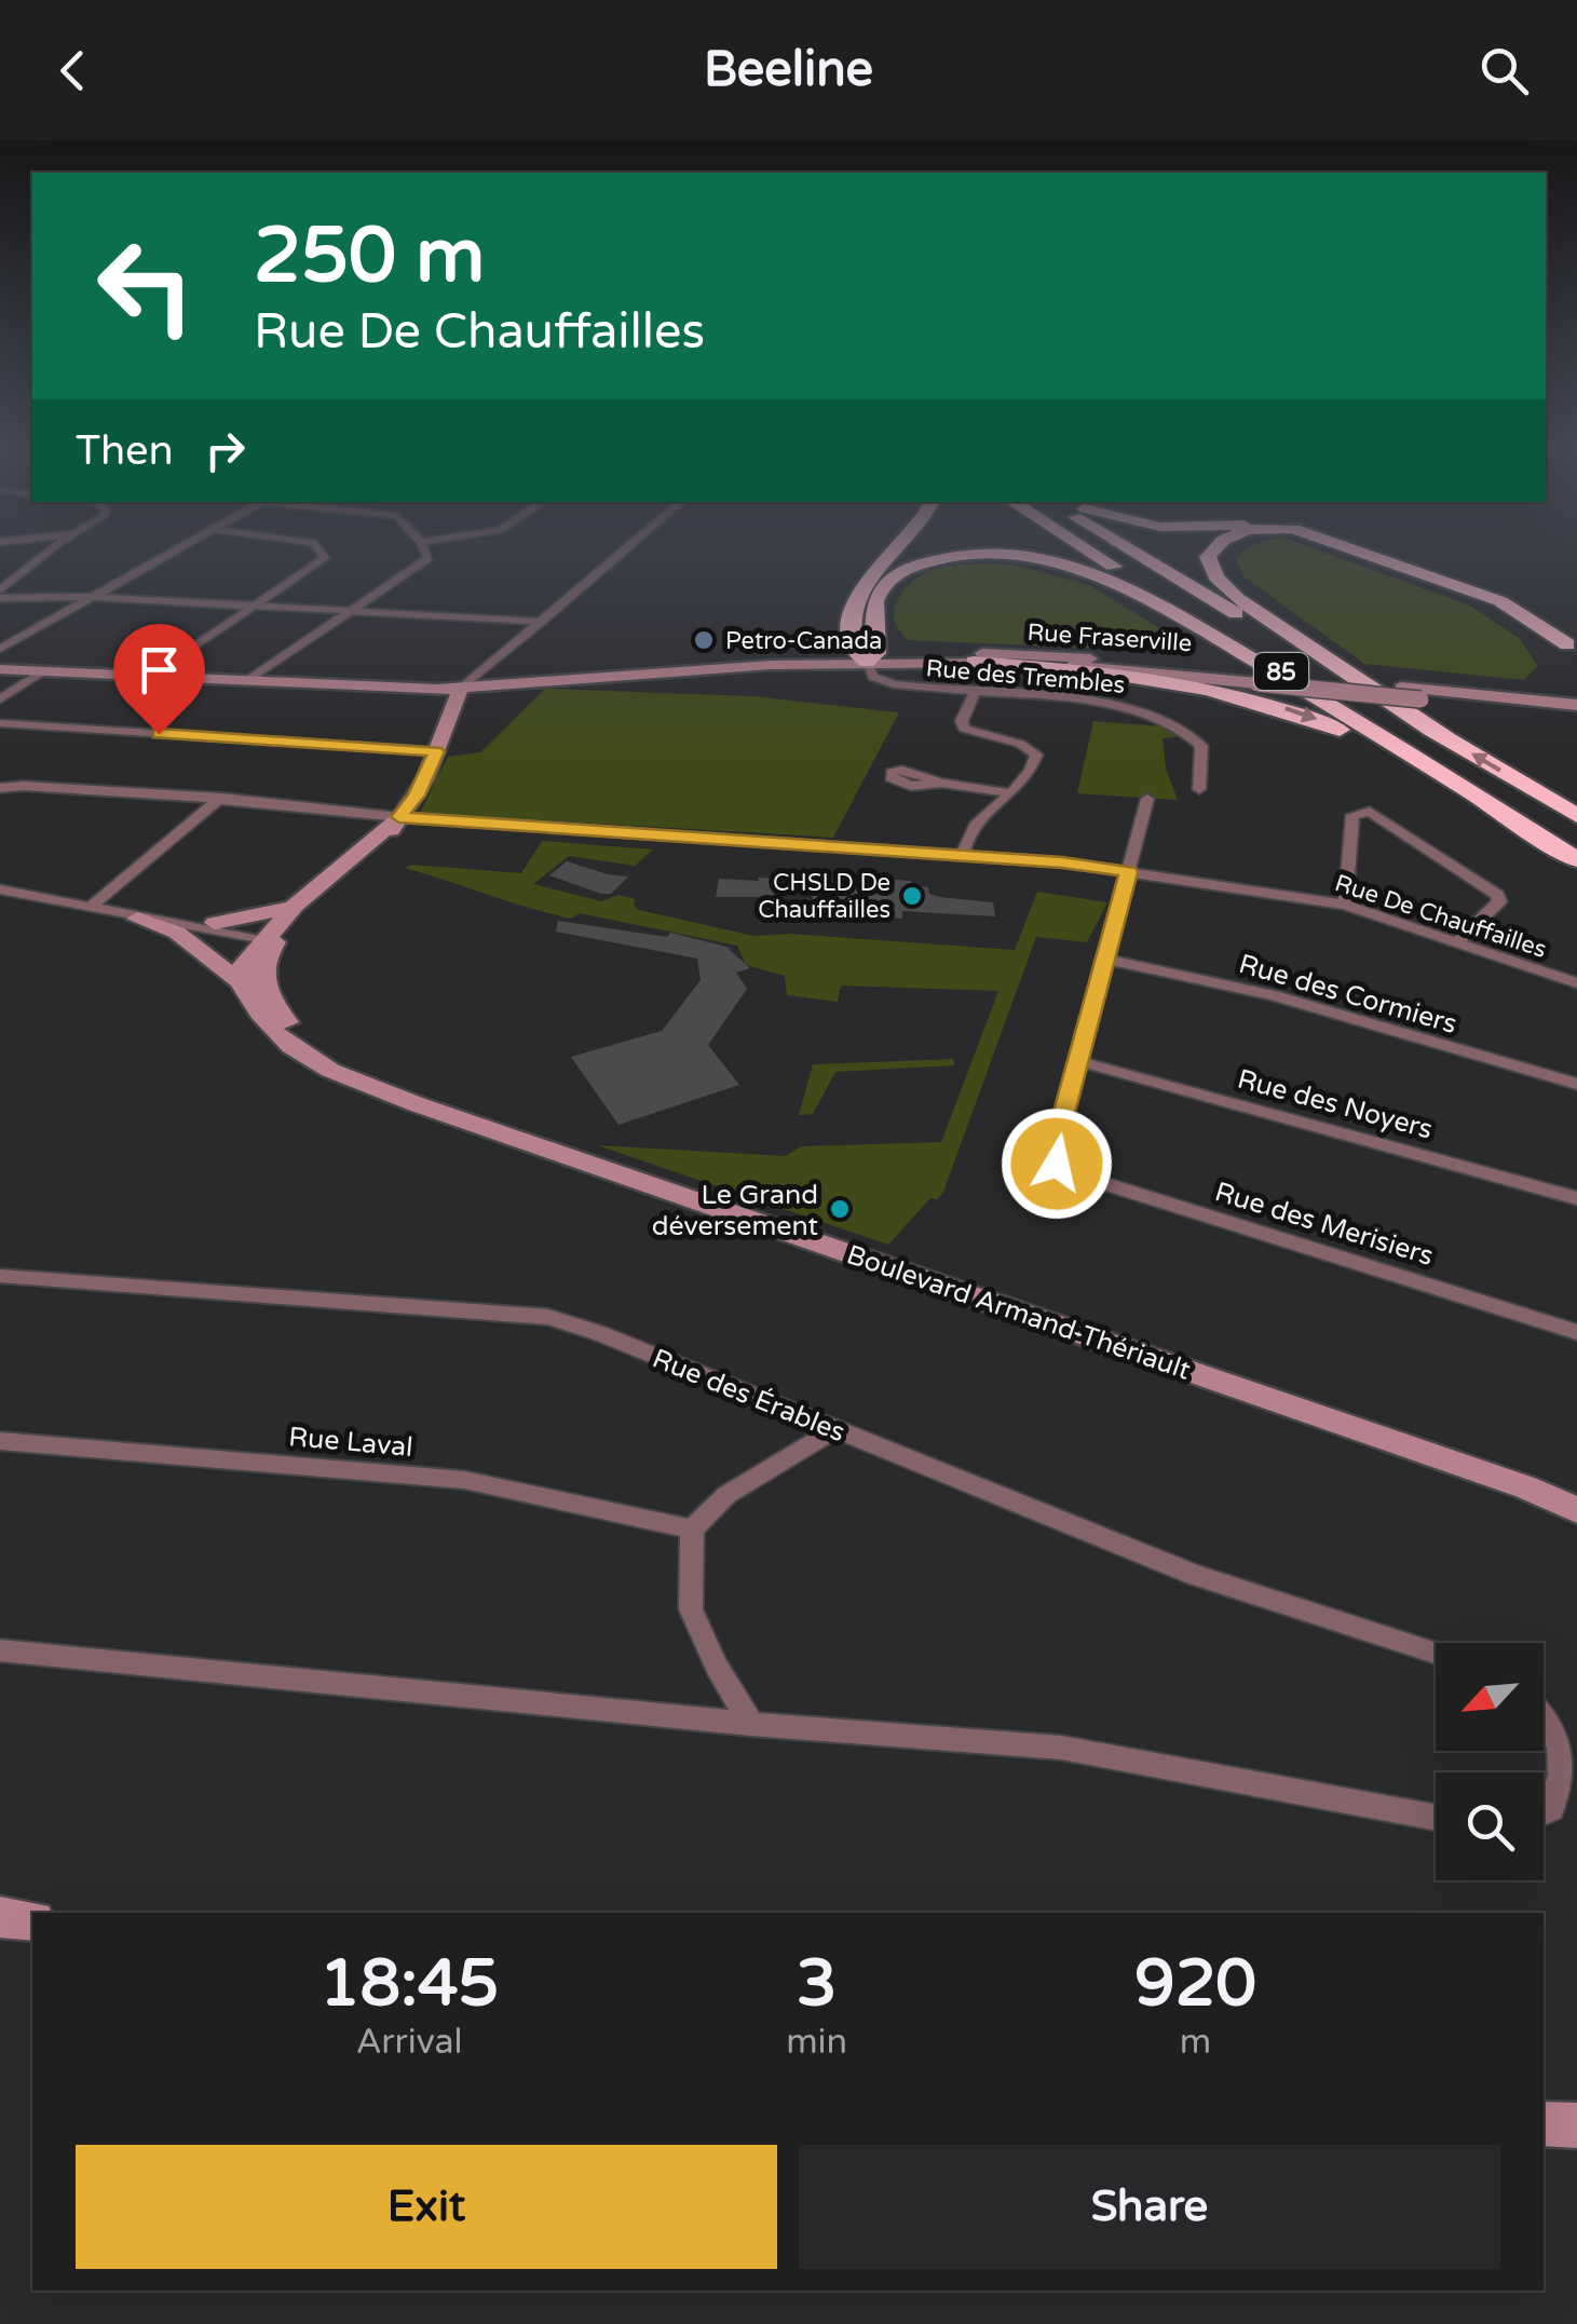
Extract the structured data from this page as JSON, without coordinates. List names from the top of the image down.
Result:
{
  "streets": {
    "highway": ["85"],
    "main road": ["Rue Fraserville", "Boulevard Armand-Thériault"],
    "street": [
      "Rue des Trembles",
      "Rue De Chauffailles",
      "Rue des Cormiers",
      "Rue des Noyers",
      "Rue des Merisiers",
      "Rue des Érables",
      "Rue Laval"
    ]
  },
  "crossings": [
    ["Rue Fraserville", "Rue des Trembles"],
    ["Rue des Noyers", "Rue des Merisiers"]
  ],
  "places": ["Petro-Canada", "CHSLD De Chauffailles", "Le Grand déversement"],
  "north": "bottom left",
  "page": {
    "header": "Beeline",
    "turn": ["250 m", "Rue De Chauffailles"],
    "then": "Then",
    "eta": [
      "18:45",
      "Arrival",
      "3",
      "min",
      "920",
      "m"
    ],
    "buttons": ["Exit", "Share"]
  }
}
